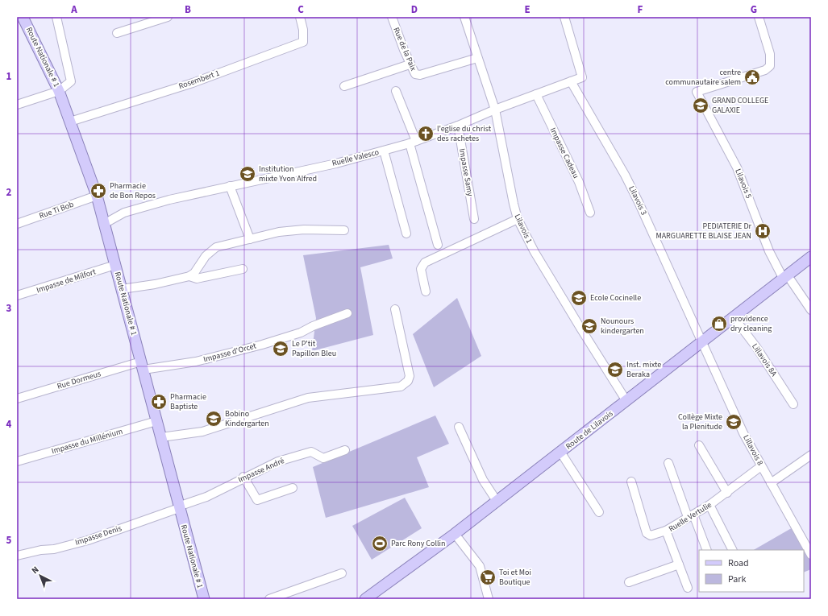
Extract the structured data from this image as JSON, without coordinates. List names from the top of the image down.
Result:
{
  "streets": {
    "main road": ["Route Nationale # 1", "Route de Lilavois"],
    "street": [
      "Rue de la Paix",
      "Rosembert 1",
      "Impasse Cadeau",
      "Ruelle Valesco",
      "Impasse Samy",
      "Lilavois 5",
      "Lilavois 3",
      "Rue Ti Bob",
      "Lilavois 1",
      "Impasse de Milfort",
      "Impasse d'Orcet",
      "Lillavois 8A",
      "Rue Dormeus",
      "Impasse du Millénium",
      "Lillavois 8",
      "Impasse André",
      "Ruelle Vertulie",
      "Impasse Denis"
    ]
  },
  "crossings": [
    ["Rue de la Paix", "Lilavois 1"],
    ["Route Nationale # 1", "Rosembert 1"],
    ["Route Nationale # 1", "Ruelle Valesco"],
    ["Route Nationale # 1", "Rue Ti Bob"],
    ["Route Nationale # 1", "Impasse de Milfort"],
    ["Route Nationale # 1", "Impasse d'Orcet"],
    ["Route Nationale # 1", "Rue Dormeus"],
    ["Route Nationale # 1", "Impasse du Millénium"],
    ["Route Nationale # 1", "Impasse André"],
    ["Route Nationale # 1", "Impasse Denis"],
    ["Impasse Cadeau", "Ruelle Valesco"],
    ["Ruelle Valesco", "Impasse Samy"],
    ["Ruelle Valesco", "Lilavois 3"],
    ["Ruelle Valesco", "Lilavois 1"],
    ["Lilavois 5", "Route de Lilavois"],
    ["Lilavois 3", "Route de Lilavois"],
    ["Lilavois 3", "Lillavois 8"],
    ["Lilavois 1", "Route de Lilavois"],
    ["Impasse d'Orcet", "Rue Dormeus"],
    ["Lillavois 8A", "Route de Lilavois"],
    ["Route de Lilavois", "Lillavois 8"],
    ["Lillavois 8", "Ruelle Vertulie"],
    ["Impasse André", "Impasse Denis"]
  ],
  "places": {
    "public building": ["centre communautaire salem"],
    "school or university": [
      "GRAND COLLEGE GALAXIE",
      "Institution mixte Yvon Alfred",
      "Ecole Cocinelle",
      "Nounours kindergarten",
      "Le P'tit Papillon Bleu",
      "Inst. mixte Beraka",
      "Bobino Kindergarten",
      "Collège Mixte la Plenitude"
    ],
    "church": ["l'eglise du christ des rachetes"],
    "pharmacy": ["Pharmacie de Bon Repos", "Pharmacie Baptiste"],
    "hospital": ["PEDIATERIE Dr MARGUARETTE BLAISE JEAN"],
    "shop": ["providence dry cleaning"],
    "sports": ["Parc Rony Collin"],
    "supermarket": ["Toi et Moi Boutique"]
  },
  "legend": ["Road", "Park"],
  "north": "top left",
  "grid": {
    "columns": [
      "A",
      "B",
      "C",
      "D",
      "E",
      "F",
      "G"
    ],
    "rows": [
      "1",
      "2",
      "3",
      "4",
      "5"
    ]
  }
}
